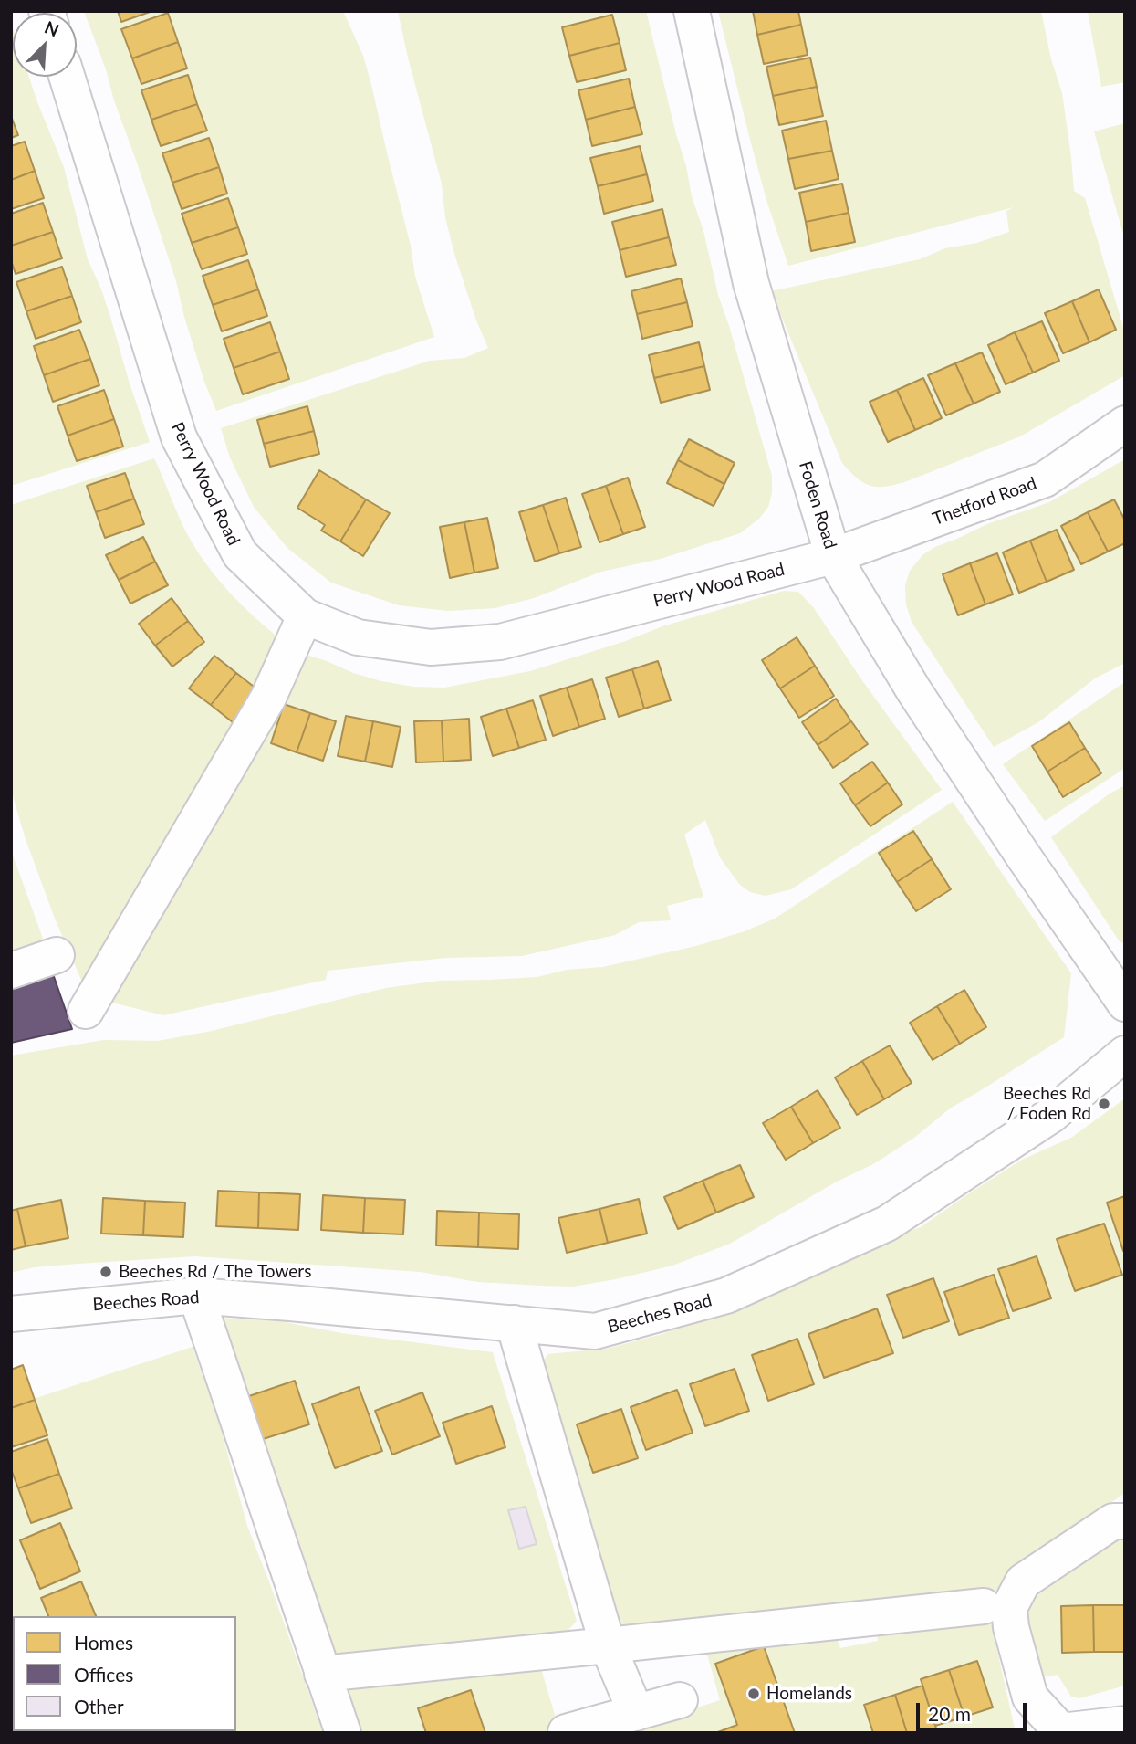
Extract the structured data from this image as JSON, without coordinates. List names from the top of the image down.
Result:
{
  "streets": {
    "street": [
      "Perry Wood Road",
      "Thetford Road",
      "Foden Road",
      "Beeches Road"
    ]
  },
  "crossings": [
    ["Perry Wood Road", "Thetford Road"],
    ["Perry Wood Road", "Foden Road"],
    ["Thetford Road", "Foden Road"]
  ],
  "places": ["Beeches Rd / Foden Rd", "Beeches Rd / The Towers", "Homelands"],
  "legend": ["Homes", "Offices", "Other"],
  "scale_bar": "20 m",
  "north": "top right"
}
